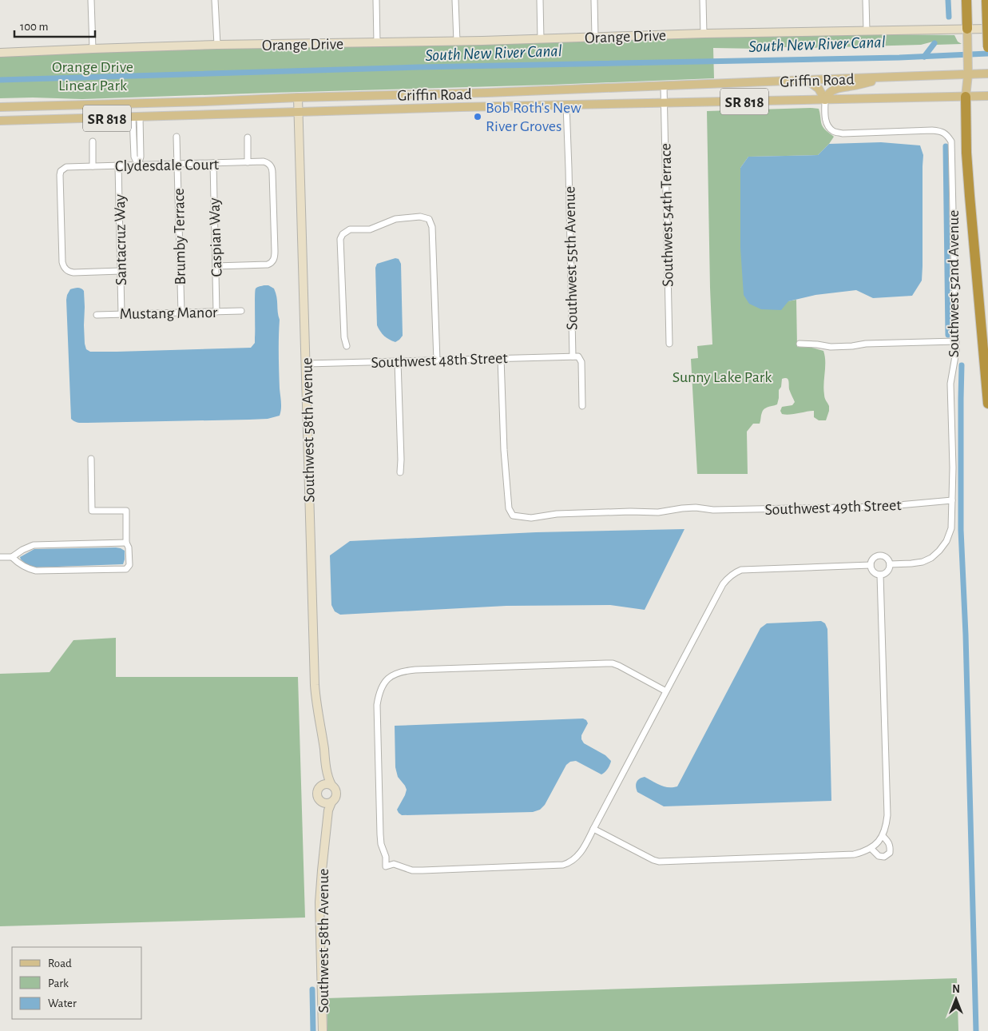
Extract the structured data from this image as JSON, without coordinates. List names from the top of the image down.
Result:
{
  "streets": {
    "main road": ["Griffin Road", "SR 818"],
    "street": [
      "Orange Drive",
      "Clydesdale Court",
      "Southwest 54th Terrace",
      "Brumby Terrace",
      "Caspian Way",
      "Santacruz Way",
      "Southwest 55th Avenue",
      "Southwest 52nd Avenue",
      "Mustang Manor",
      "Southwest 48th Street",
      "Southwest 58th Avenue",
      "Southwest 49th Street"
    ]
  },
  "crossings": [
    ["Griffin Road", "Southwest 54th Terrace"],
    ["Griffin Road", "Southwest 55th Avenue"],
    ["Griffin Road", "Southwest 52nd Avenue"],
    ["Griffin Road", "Southwest 58th Avenue"],
    ["Clydesdale Court", "Brumby Terrace"],
    ["Clydesdale Court", "Caspian Way"],
    ["Clydesdale Court", "Santacruz Way"],
    ["Brumby Terrace", "Mustang Manor"],
    ["Caspian Way", "Mustang Manor"],
    ["Santacruz Way", "Mustang Manor"],
    ["Southwest 55th Avenue", "Southwest 48th Street"],
    ["Southwest 52nd Avenue", "Southwest 49th Street"],
    ["Southwest 48th Street", "Southwest 58th Avenue"],
    ["Southwest 48th Street", "Southwest 49th Street"]
  ],
  "water": ["South New River Canal"],
  "parks": ["Orange Drive Linear Park", "Sunny Lake Park"],
  "places": ["Bob Roth's New River Groves"],
  "legend": ["Road", "Park", "Water"],
  "scale_bar": "100 m",
  "north": "top"
}
